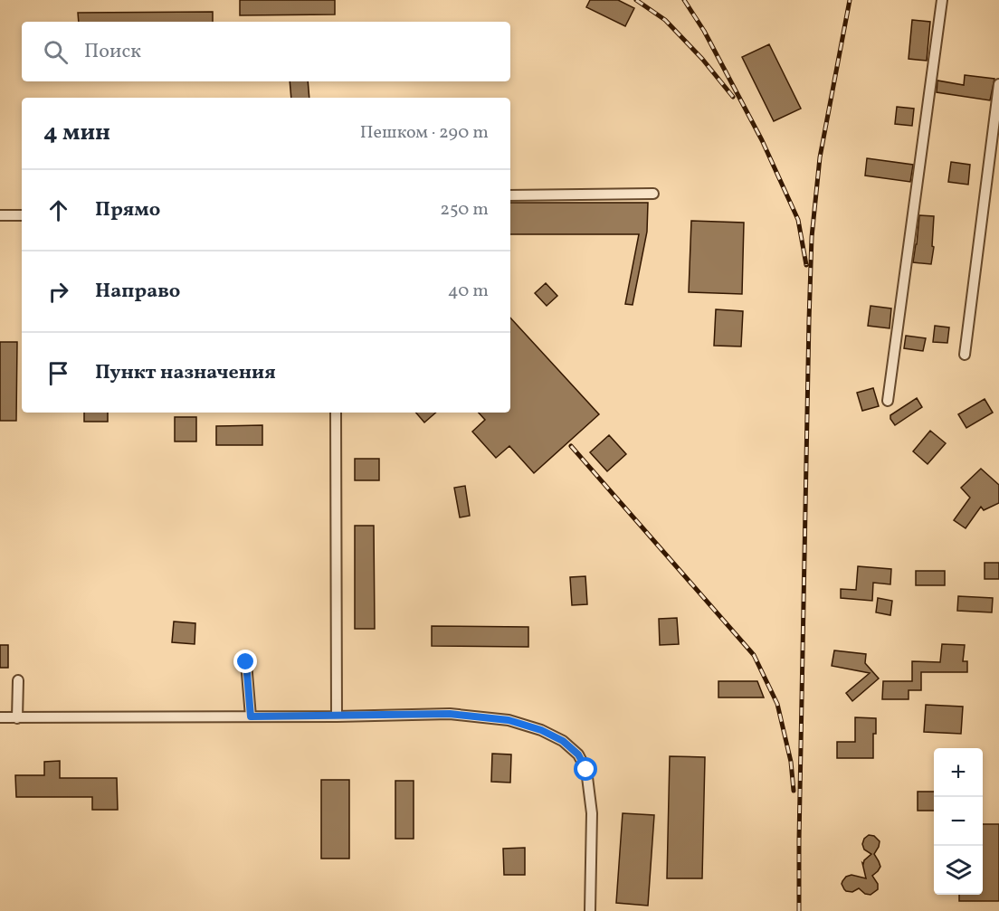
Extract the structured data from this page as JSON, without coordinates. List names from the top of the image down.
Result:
{
  "page": {
    "search": "Поиск",
    "heading": ["4 мин", "Пешком · 290 m"],
    "list": [
      ["Прямо", "250 m"],
      ["Направо", "40 m"],
      "Пункт назначения"
    ],
    "map_buttons": ["+", "−"]
  }
}
